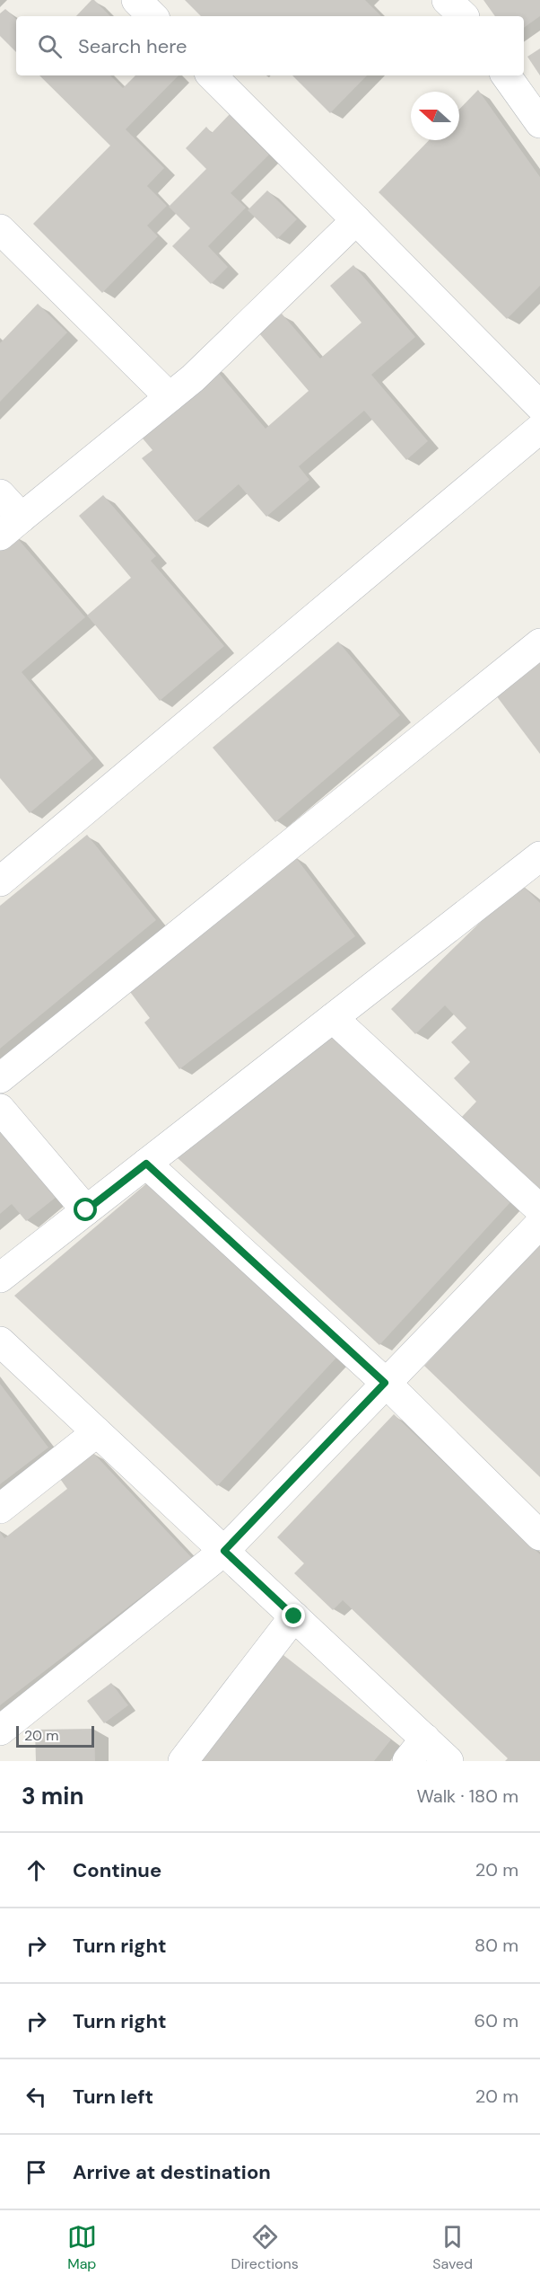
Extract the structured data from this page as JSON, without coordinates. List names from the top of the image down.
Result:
{
  "scale_bar": "20 m",
  "north": "left",
  "page": {
    "search": "Search here",
    "scale": "20 m",
    "heading": ["3 min", "Walk · 180 m"],
    "list": [
      ["Continue", "20 m"],
      ["Turn right", "80 m"],
      ["Turn right", "60 m"],
      ["Turn left", "20 m"],
      "Arrive at destination"
    ],
    "nav": ["Map", "Directions", "Saved"]
  }
}
